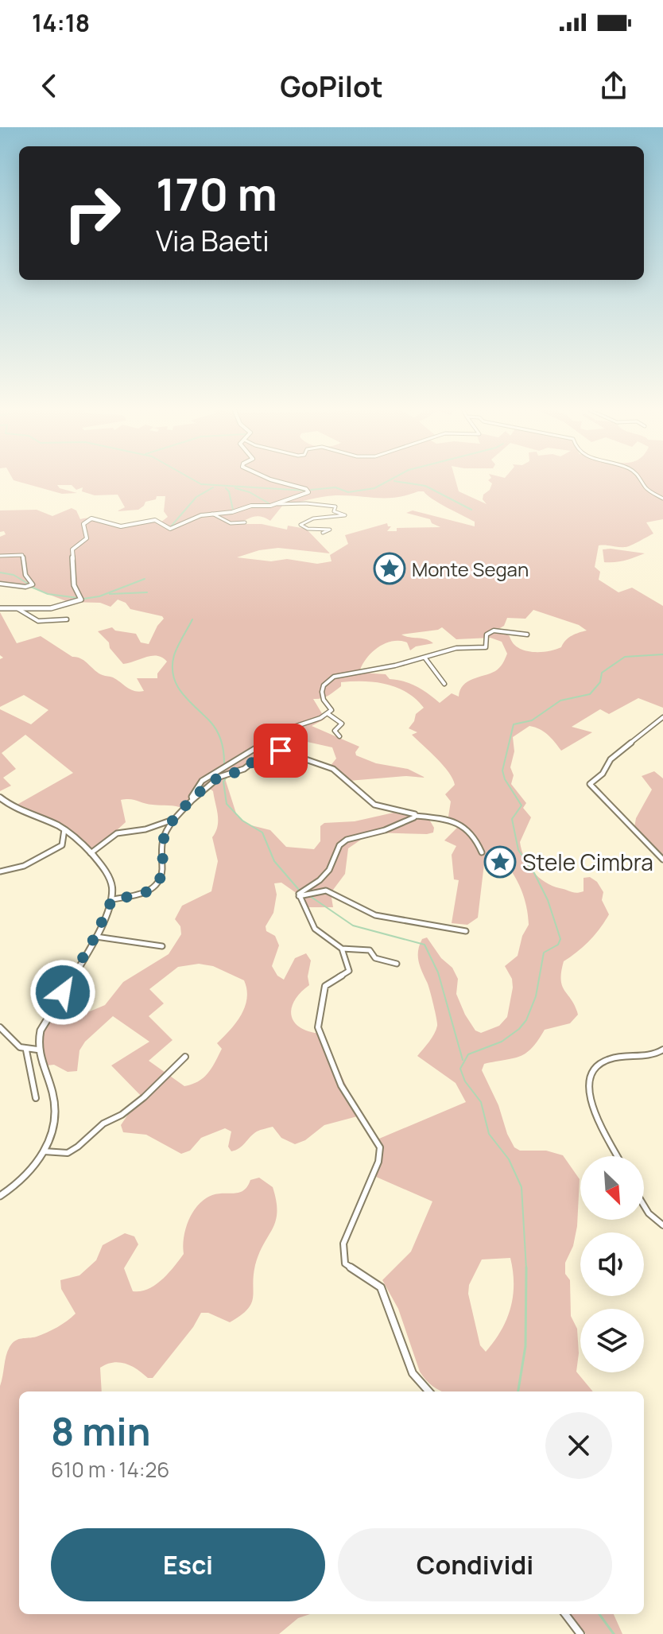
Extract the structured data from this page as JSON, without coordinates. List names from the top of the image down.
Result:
{
  "places": {
    "place": ["Monte Segan", "Stele Cimbra"]
  },
  "north": "bottom right",
  "page": {
    "status": "14:18",
    "header": "GoPilot",
    "turn": ["170 m", "Via Baeti"],
    "heading": ["8 min", "610 m · 14:26"],
    "buttons": ["Esci", "Condividi"]
  }
}
